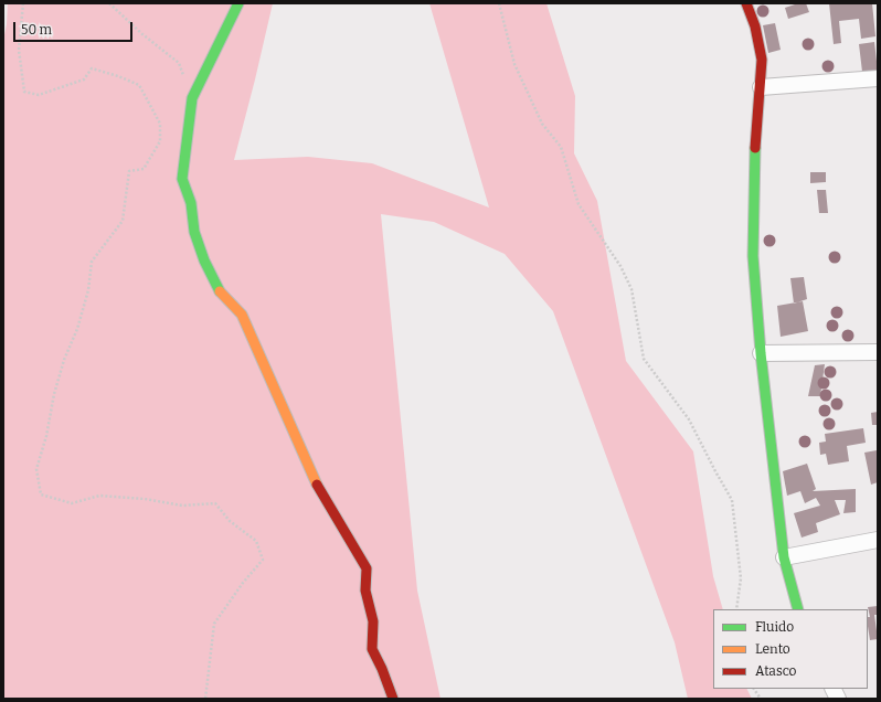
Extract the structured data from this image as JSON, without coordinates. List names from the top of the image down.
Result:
{
  "legend": ["Fluido", "Lento", "Atasco"],
  "scale_bar": "50 m"
}
